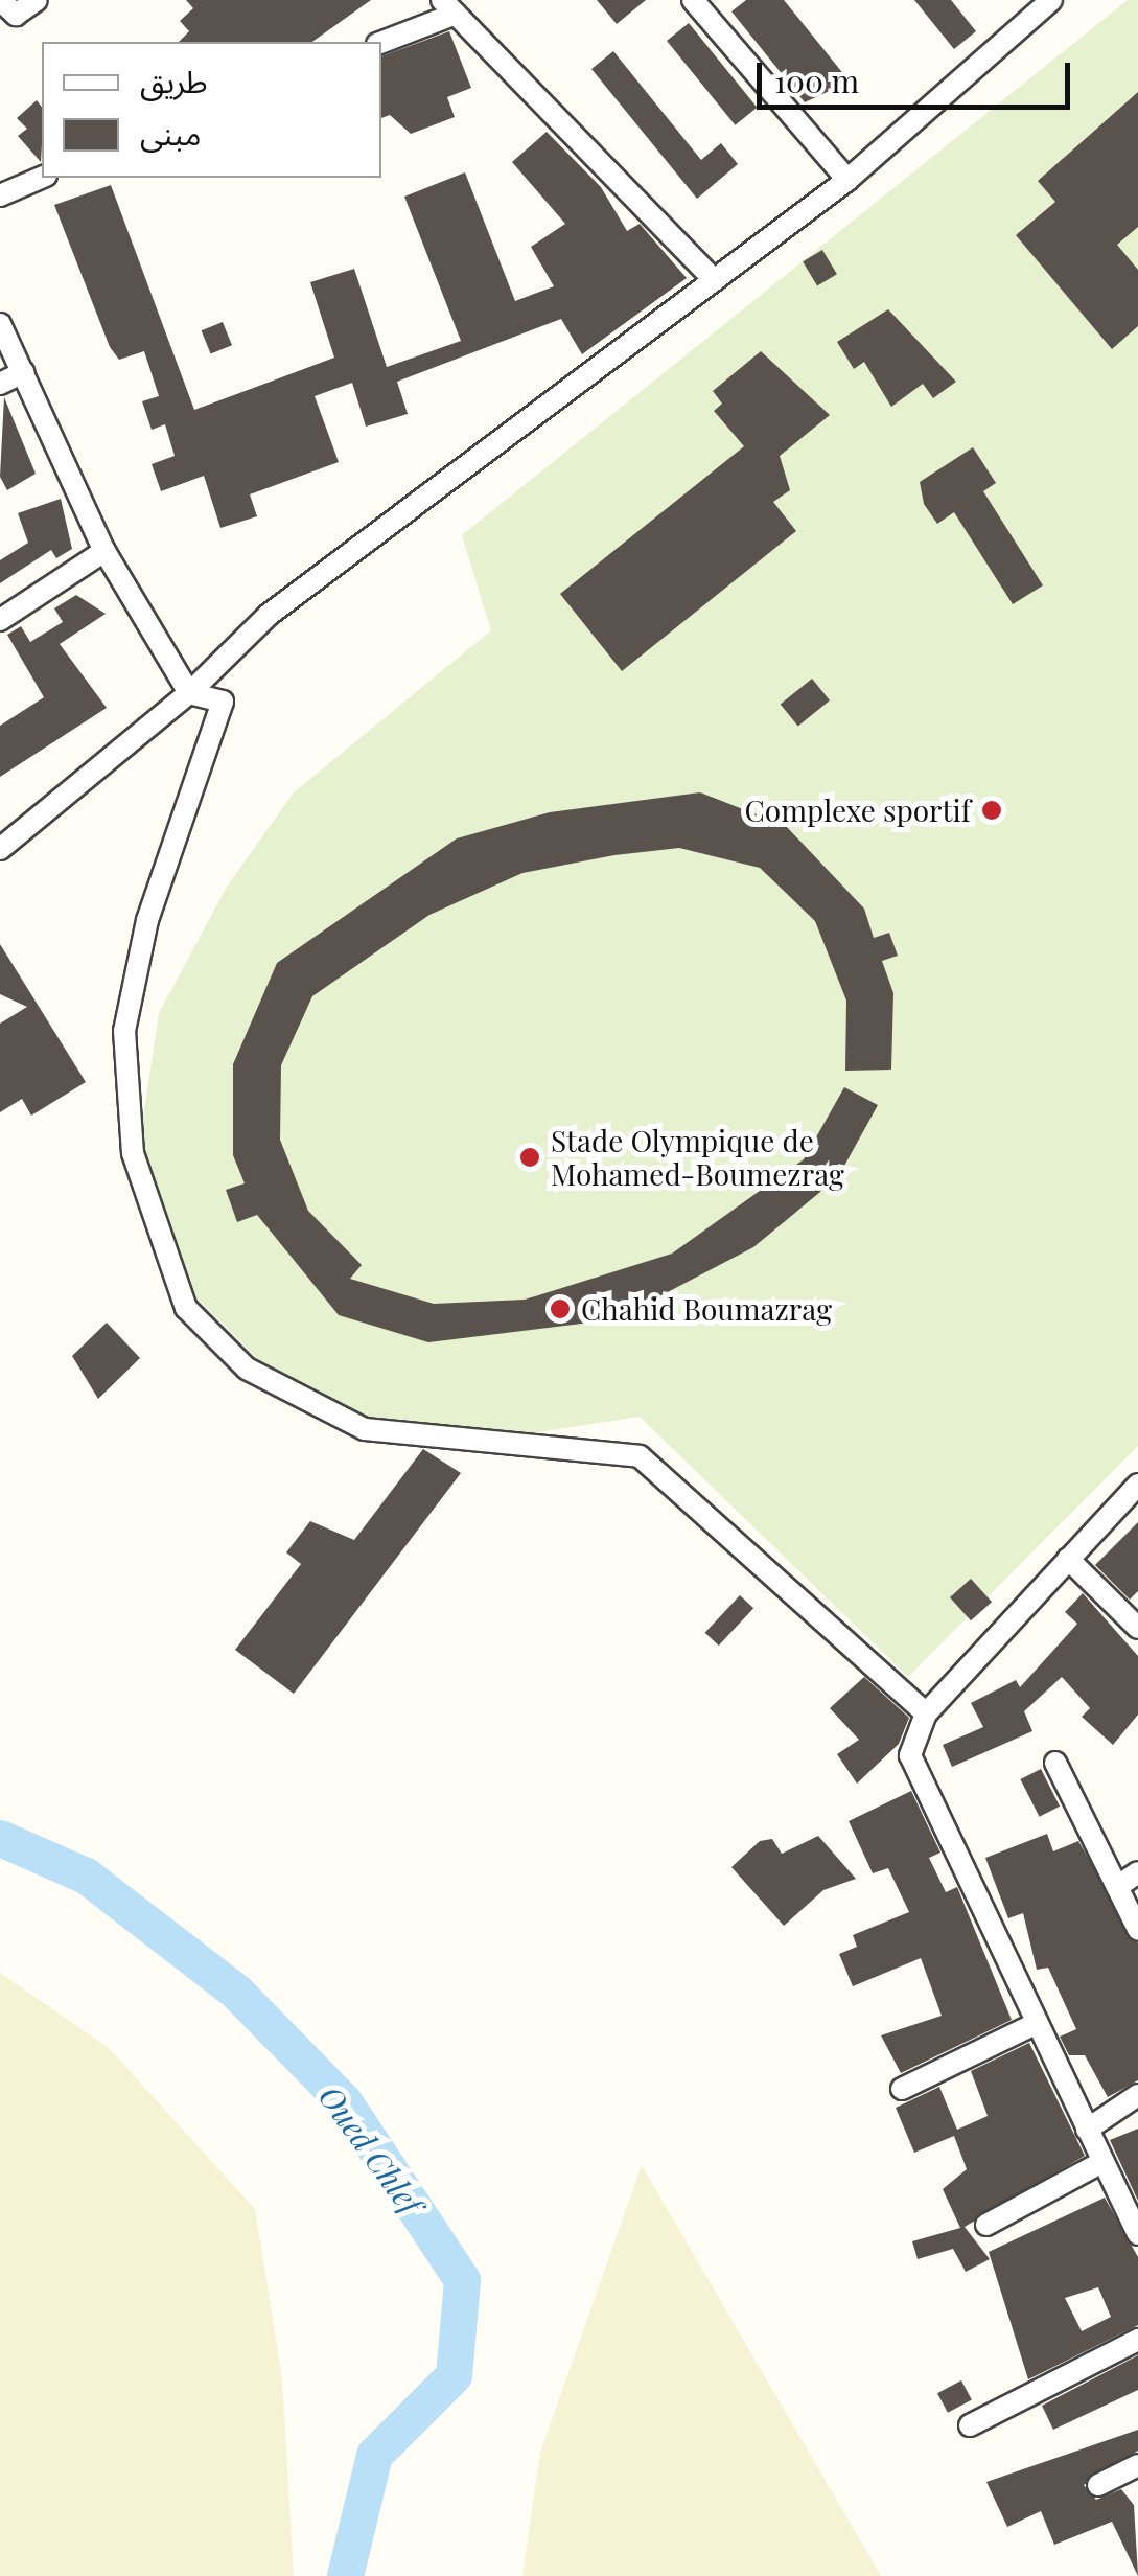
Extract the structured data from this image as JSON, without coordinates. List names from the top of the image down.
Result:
{
  "water": ["Oued Chlef"],
  "places": ["Complexe sportif", "Stade Olympique de Mohamed-Boumezrag", "Chahid Boumazrag"],
  "legend": ["طريق", "مبنى"],
  "scale_bar": "100 m"
}
